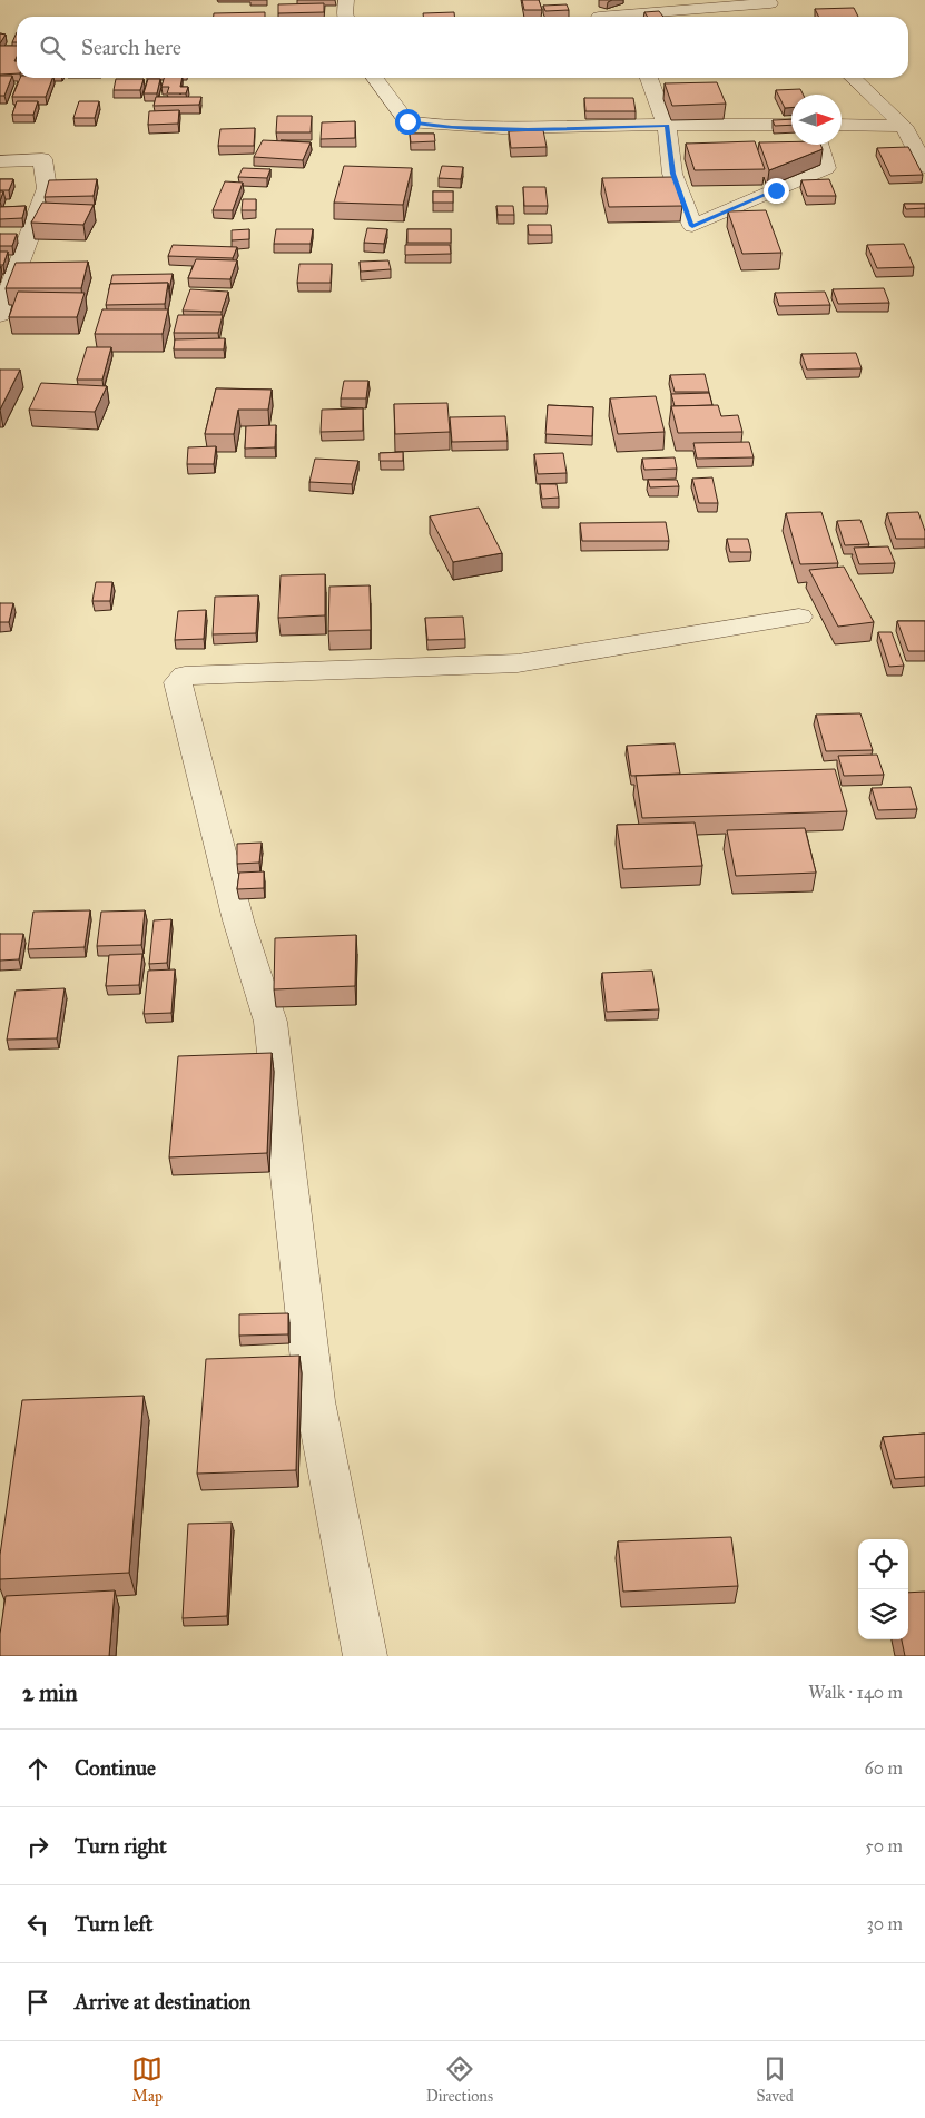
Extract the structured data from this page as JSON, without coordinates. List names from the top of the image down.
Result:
{
  "north": "right",
  "page": {
    "search": "Search here",
    "heading": ["2 min", "Walk · 140 m"],
    "list": [
      ["Continue", "60 m"],
      ["Turn right", "50 m"],
      ["Turn left", "30 m"],
      "Arrive at destination"
    ],
    "nav": ["Map", "Directions", "Saved"]
  }
}
